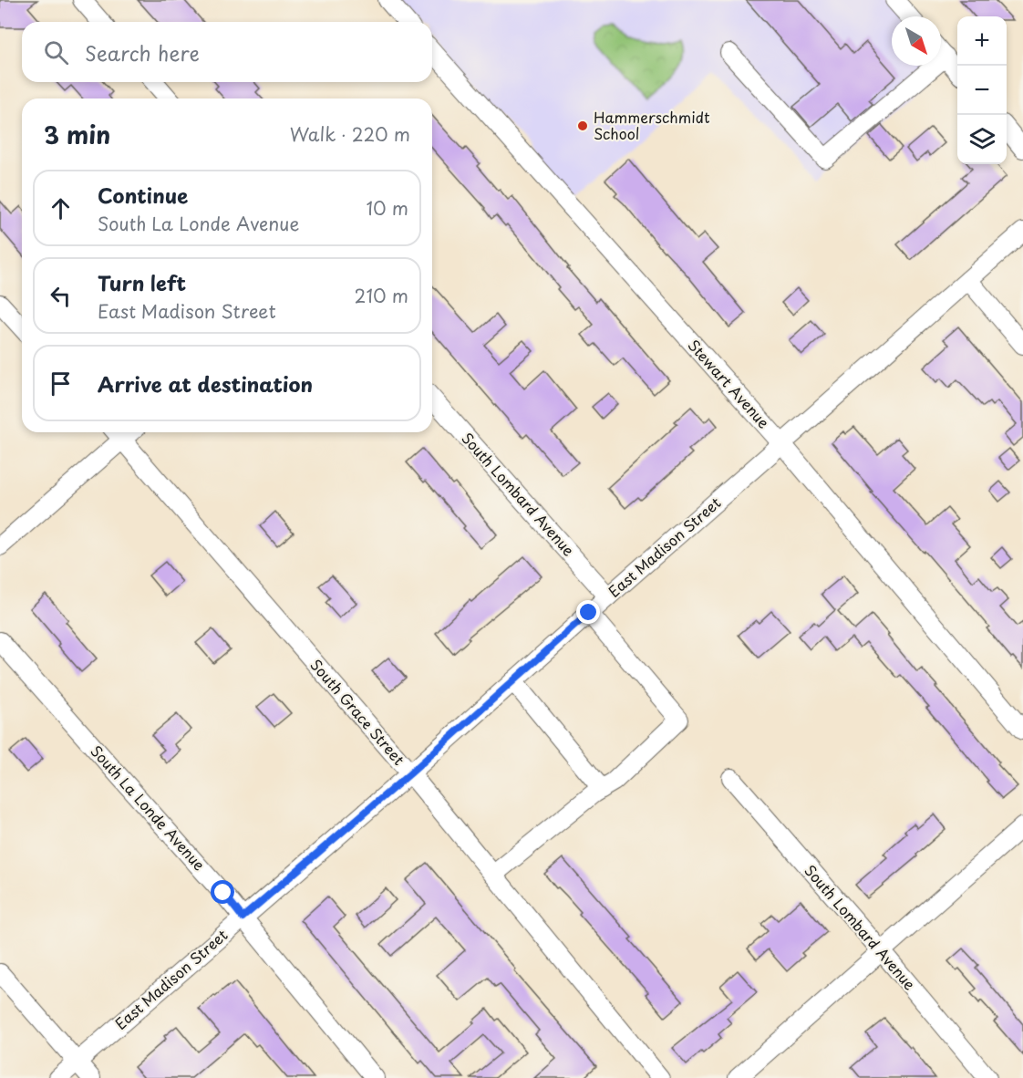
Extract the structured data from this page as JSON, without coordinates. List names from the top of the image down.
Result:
{
  "streets": {
    "street": [
      "Stewart Avenue",
      "South Lombard Avenue",
      "East Madison Street",
      "South Grace Street",
      "South La Londe Avenue"
    ]
  },
  "crossings": [
    ["Stewart Avenue", "East Madison Street"],
    ["South Lombard Avenue", "East Madison Street"],
    ["East Madison Street", "South Grace Street"],
    ["East Madison Street", "South La Londe Avenue"]
  ],
  "places": ["Hammerschmidt School"],
  "north": "bottom right",
  "page": {
    "map_buttons": ["+", "−"],
    "search": "Search here",
    "heading": ["3 min", "Walk · 220 m"],
    "list": [
      ["Continue", "South La Londe Avenue", "10 m"],
      ["Turn left", "East Madison Street", "210 m"],
      "Arrive at destination"
    ]
  }
}
